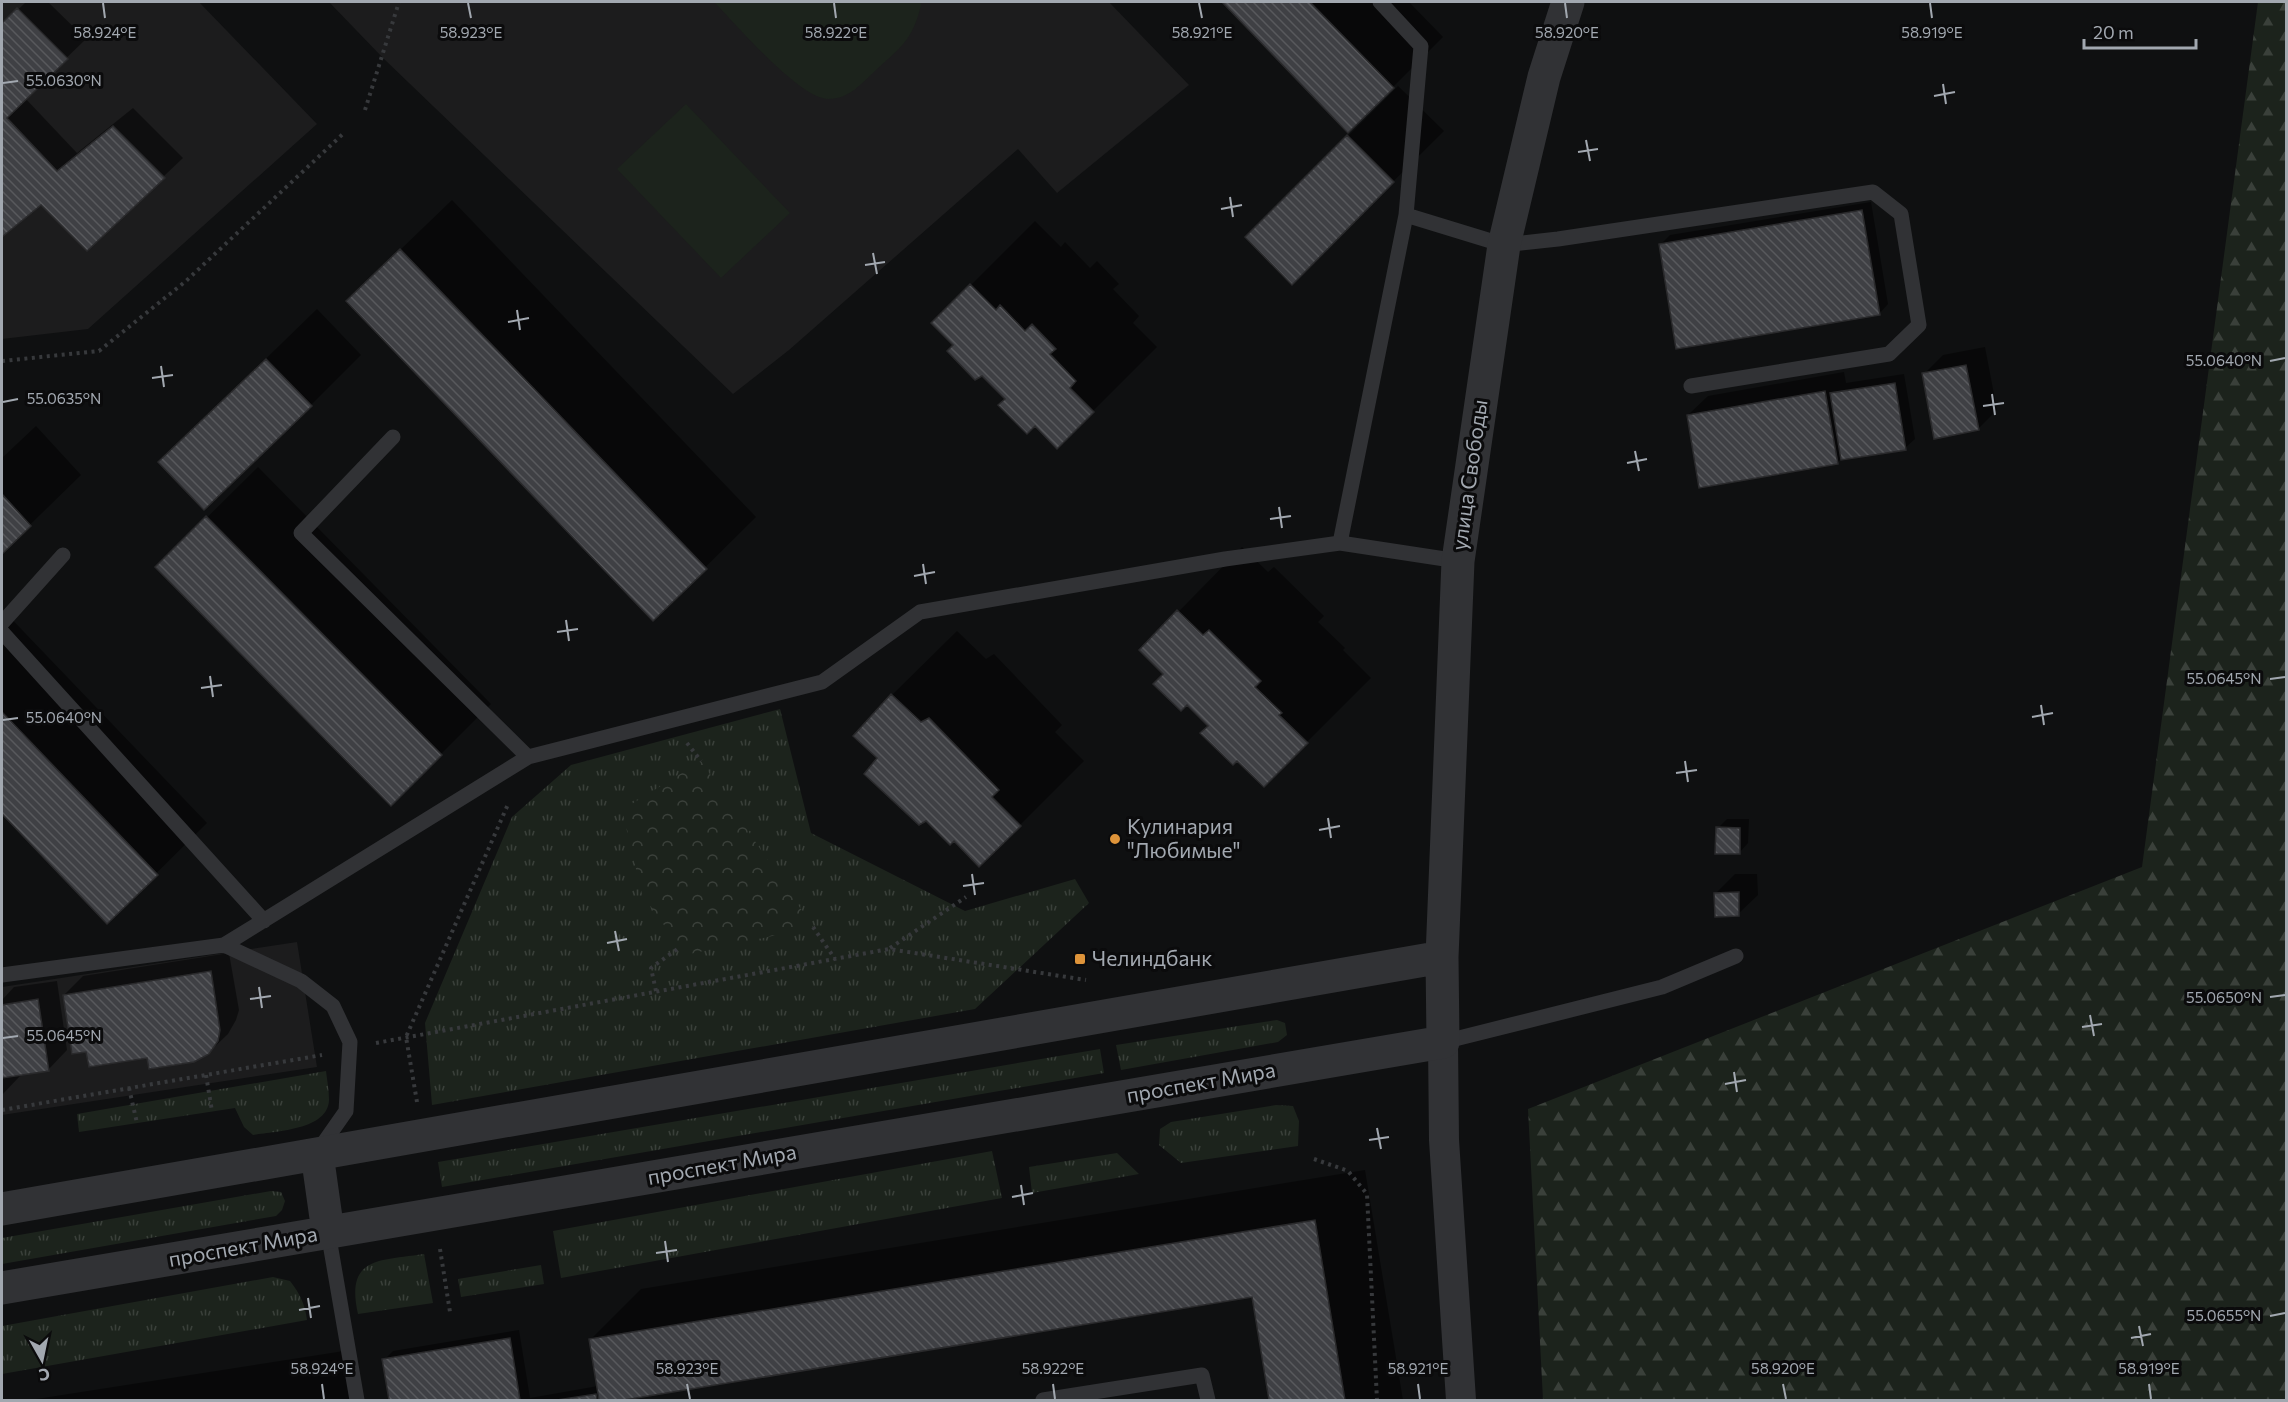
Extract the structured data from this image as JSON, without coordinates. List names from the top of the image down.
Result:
{
  "streets": {
    "street": ["улица Свободы", "проспект Мира"]
  },
  "crossings": [
    ["улица Свободы", "проспект Мира"]
  ],
  "places": {
    "other": ["Кулинария \"Любимые\""],
    "transit": ["Челиндбанк"]
  },
  "scale_bar": "20 m",
  "north": "bottom",
  "coordinates": [
    "58.924°E",
    "58.923°E",
    "58.922°E",
    "58.921°E",
    "58.920°E",
    "58.919°E",
    "55.0630°N",
    "55.0640°N",
    "55.0635°N",
    "55.0645°N",
    "55.0650°N",
    "55.0655°N"
  ]
}
